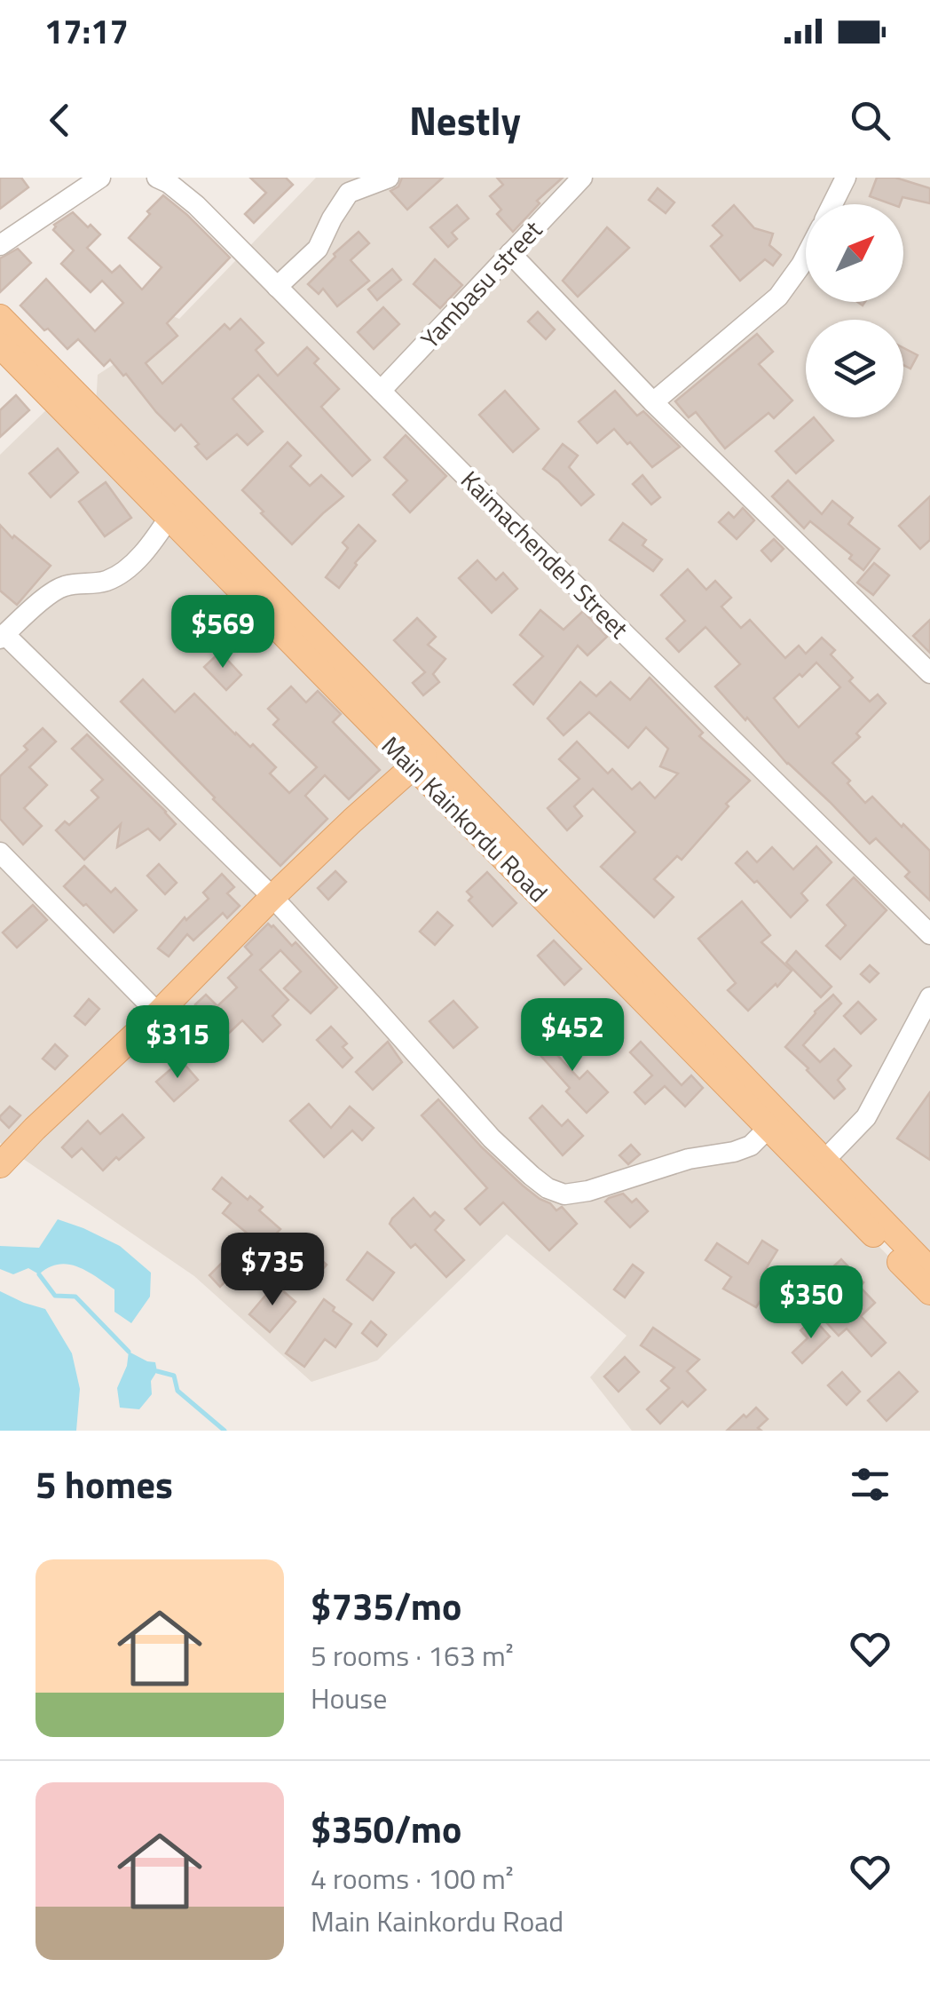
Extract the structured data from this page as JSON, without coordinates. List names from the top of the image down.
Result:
{
  "streets": {
    "main road": ["Main Kainkordu Road"],
    "street": ["Yambasu street", "Kaimachendeh Street"]
  },
  "crossings": [
    ["Yambasu street", "Kaimachendeh Street"]
  ],
  "north": "top right",
  "page": {
    "status": "17:17",
    "header": "Nestly",
    "price": [
      "$569",
      "$452",
      "$315",
      "$735",
      "$350"
    ],
    "heading": "5 homes",
    "list": [
      {
        "name": "$735/mo",
        "note": "5 rooms · 163 m² · House"
      },
      {
        "name": "$350/mo",
        "note": "4 rooms · 100 m² · Main Kainkordu Road"
      }
    ]
  }
}
